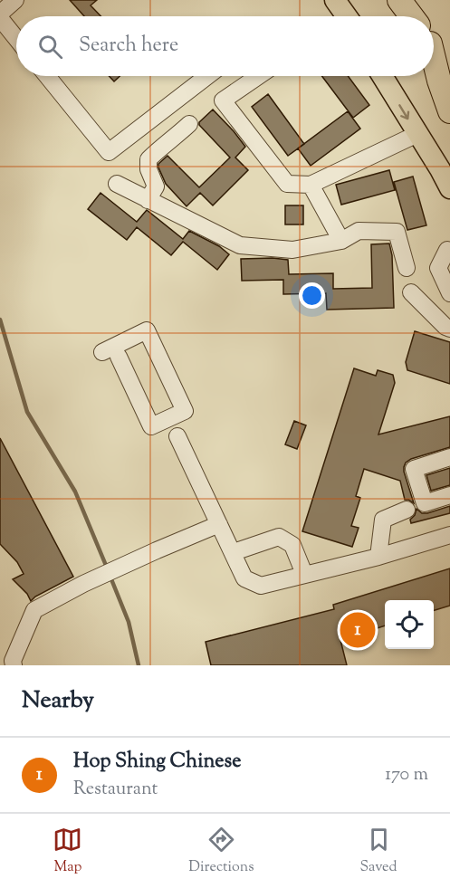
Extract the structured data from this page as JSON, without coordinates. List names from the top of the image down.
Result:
{
  "page": {
    "search": "Search here",
    "pins": "1",
    "heading": "Nearby",
    "list": [
      {
        "mark": "1",
        "name": "Hop Shing Chinese",
        "note": "Restaurant",
        "value": "170 m"
      }
    ],
    "nav": ["Map", "Directions", "Saved"]
  }
}
